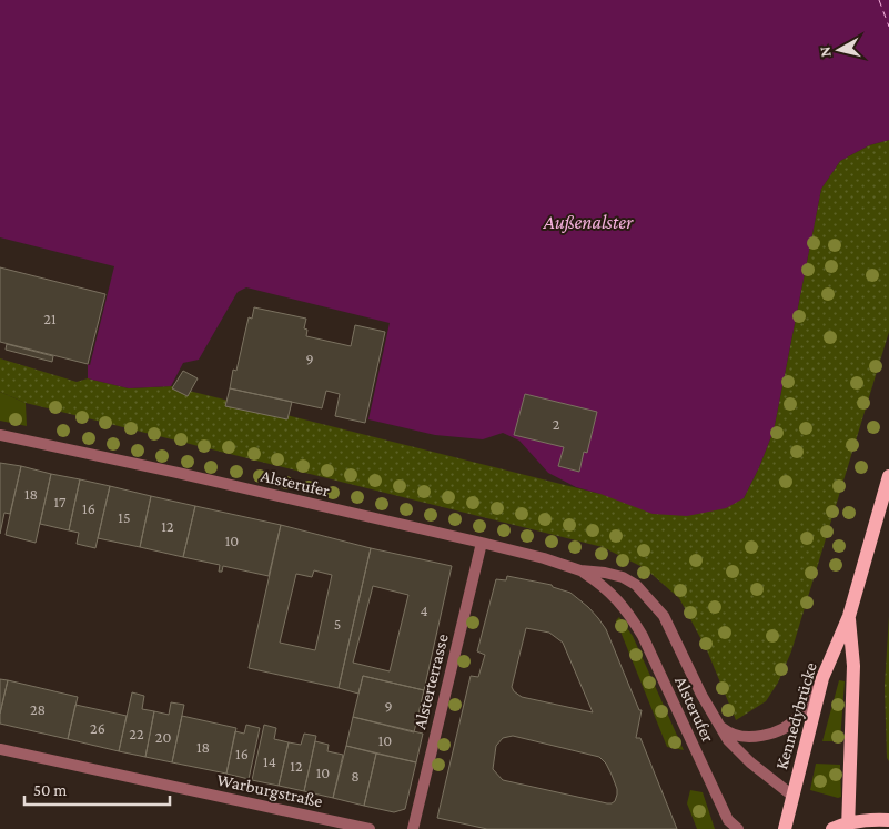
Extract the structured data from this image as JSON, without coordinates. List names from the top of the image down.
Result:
{
  "streets": {
    "main road": ["Kennedybrücke"],
    "street": ["Alsterufer", "Alsterterrasse", "Warburgstraße"]
  },
  "crossings": [
    ["Alsterufer", "Alsterterrasse"],
    ["Alsterufer", "Kennedybrücke"]
  ],
  "water": ["Außenalster"],
  "house_numbers": [
    "21",
    "9",
    "2",
    "18",
    "17",
    "16",
    "15",
    "12",
    "10",
    "4",
    "5",
    "9",
    "28",
    "26",
    "22",
    "20",
    "10",
    "18",
    "16",
    "14",
    "12",
    "10",
    "8"
  ],
  "scale_bar": "50 m",
  "north": "left"
}
